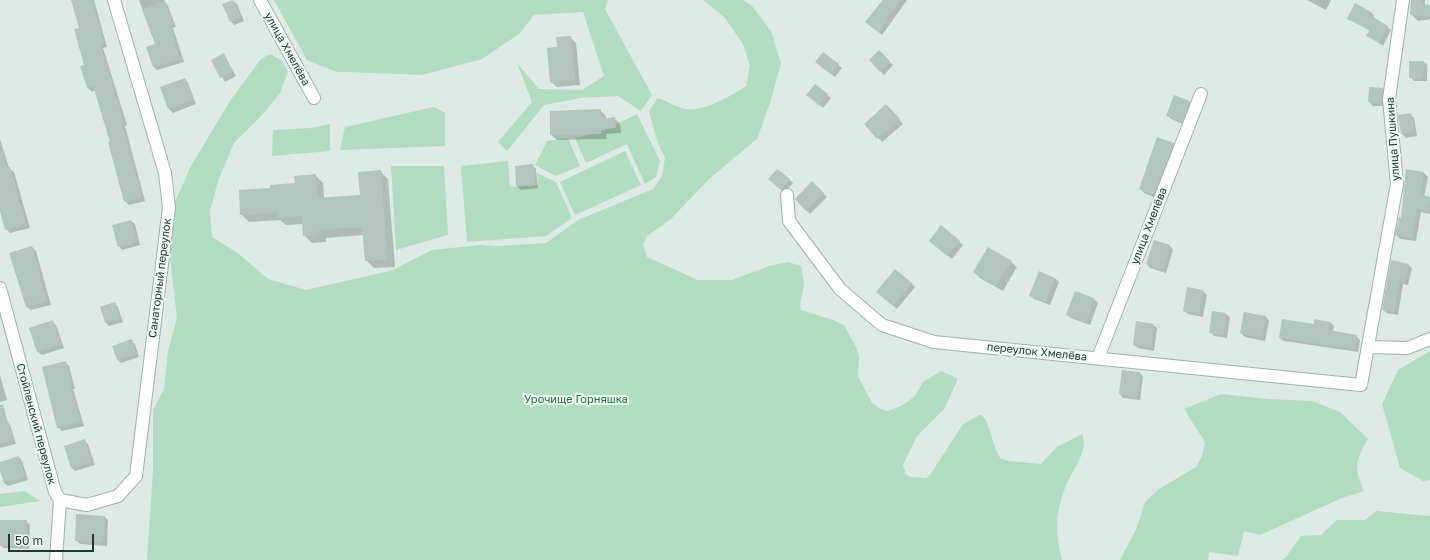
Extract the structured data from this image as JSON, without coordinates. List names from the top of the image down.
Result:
{
  "streets": {
    "street": [
      "улица Хмелёва",
      "улица Пушкина",
      "Санаторный переулок",
      "переулок Хмелёва",
      "Стойленский переулок"
    ]
  },
  "crossings": [
    ["улица Хмелёва", "переулок Хмелёва"],
    ["улица Пушкина", "переулок Хмелёва"],
    ["Санаторный переулок", "Стойленский переулок"]
  ],
  "parks": ["Урочище Горняшка"],
  "scale_bar": "50 m"
}
